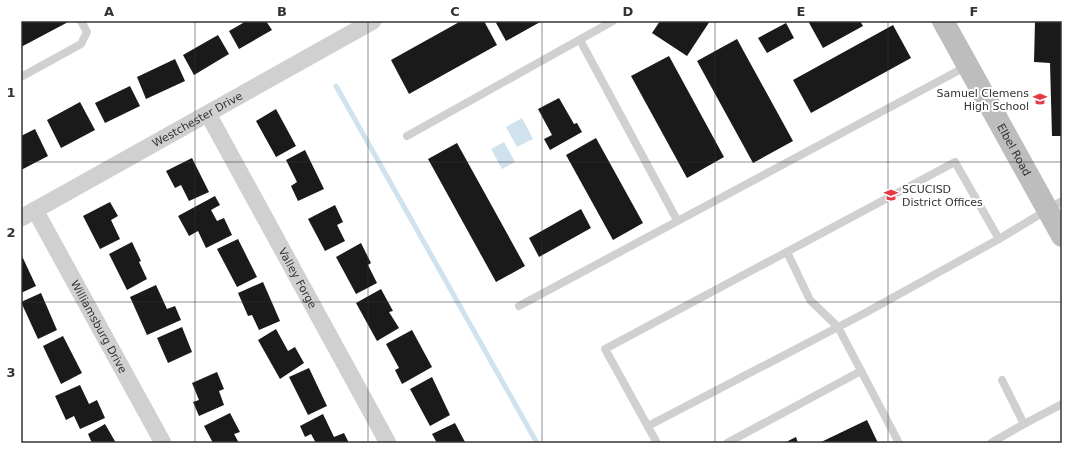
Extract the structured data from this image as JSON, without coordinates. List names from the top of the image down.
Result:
{
  "streets": {
    "street": [
      "Westchester Drive",
      "Elbel Road",
      "Valley Forge",
      "Williamsburg Drive"
    ]
  },
  "crossings": [
    ["Westchester Drive", "Valley Forge"],
    ["Westchester Drive", "Williamsburg Drive"]
  ],
  "places": {
    "school or university": ["Samuel Clemens High School", "SCUCISD District Offices"]
  },
  "grid": {
    "columns": [
      "A",
      "B",
      "C",
      "D",
      "E",
      "F"
    ],
    "rows": ["1", "2", "3"]
  }
}
